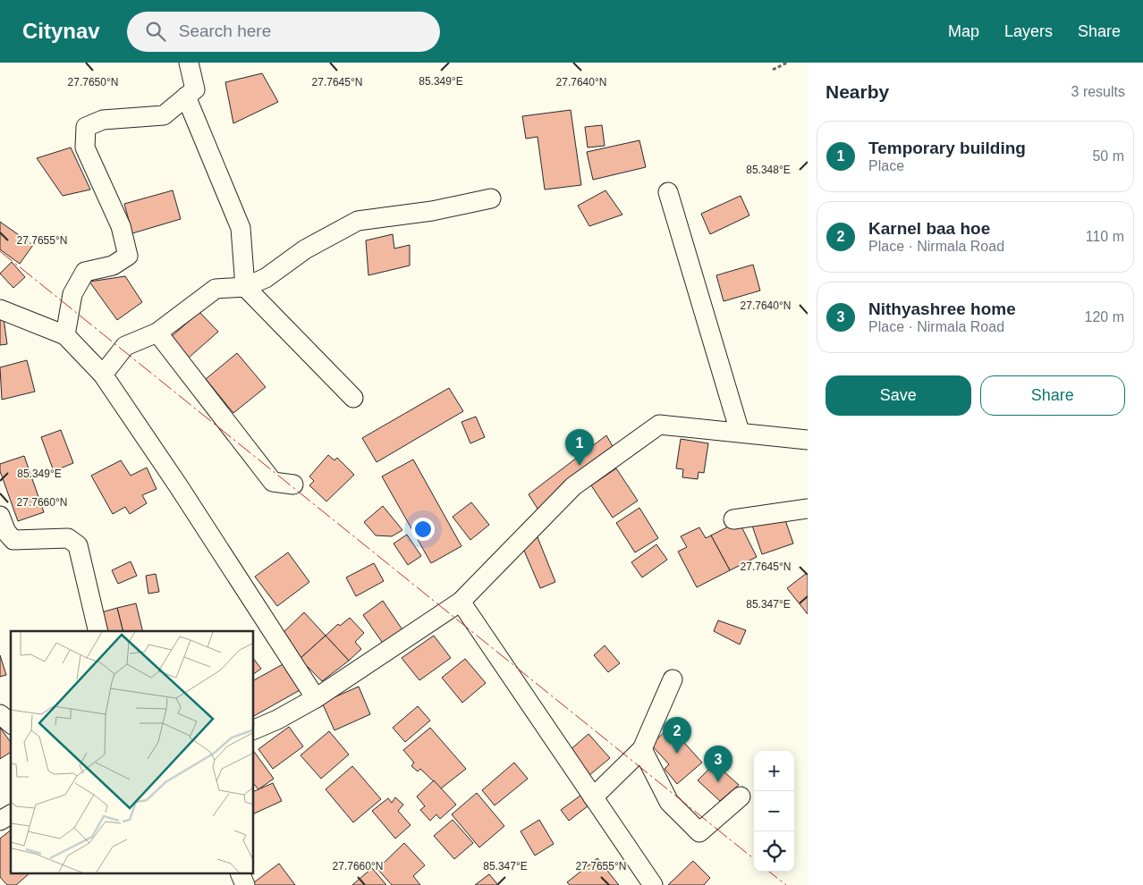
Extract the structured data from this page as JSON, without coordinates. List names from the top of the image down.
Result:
{
  "page": {
    "header": "Citynav",
    "search": "Search here",
    "nav": ["Map", "Layers", "Share"],
    "heading": ["Nearby", "3 results"],
    "list": [
      {
        "mark": "1",
        "name": "Temporary building",
        "note": "Place",
        "value": "50 m"
      },
      {
        "mark": "2",
        "name": "Karnel baa hoe",
        "note": "Place · Nirmala Road",
        "value": "110 m"
      },
      {
        "mark": "3",
        "name": "Nithyashree home",
        "note": "Place · Nirmala Road",
        "value": "120 m"
      }
    ],
    "buttons": ["Save", "Share"],
    "pins": ["1", "2", "3"],
    "map_buttons": ["+", "−"]
  },
  "coordinates": [
    "85.349°E",
    "27.7650°N",
    "27.7645°N",
    "27.7640°N",
    "85.348°E",
    "27.7655°N",
    "27.7660°N",
    "85.347°E"
  ]
}
